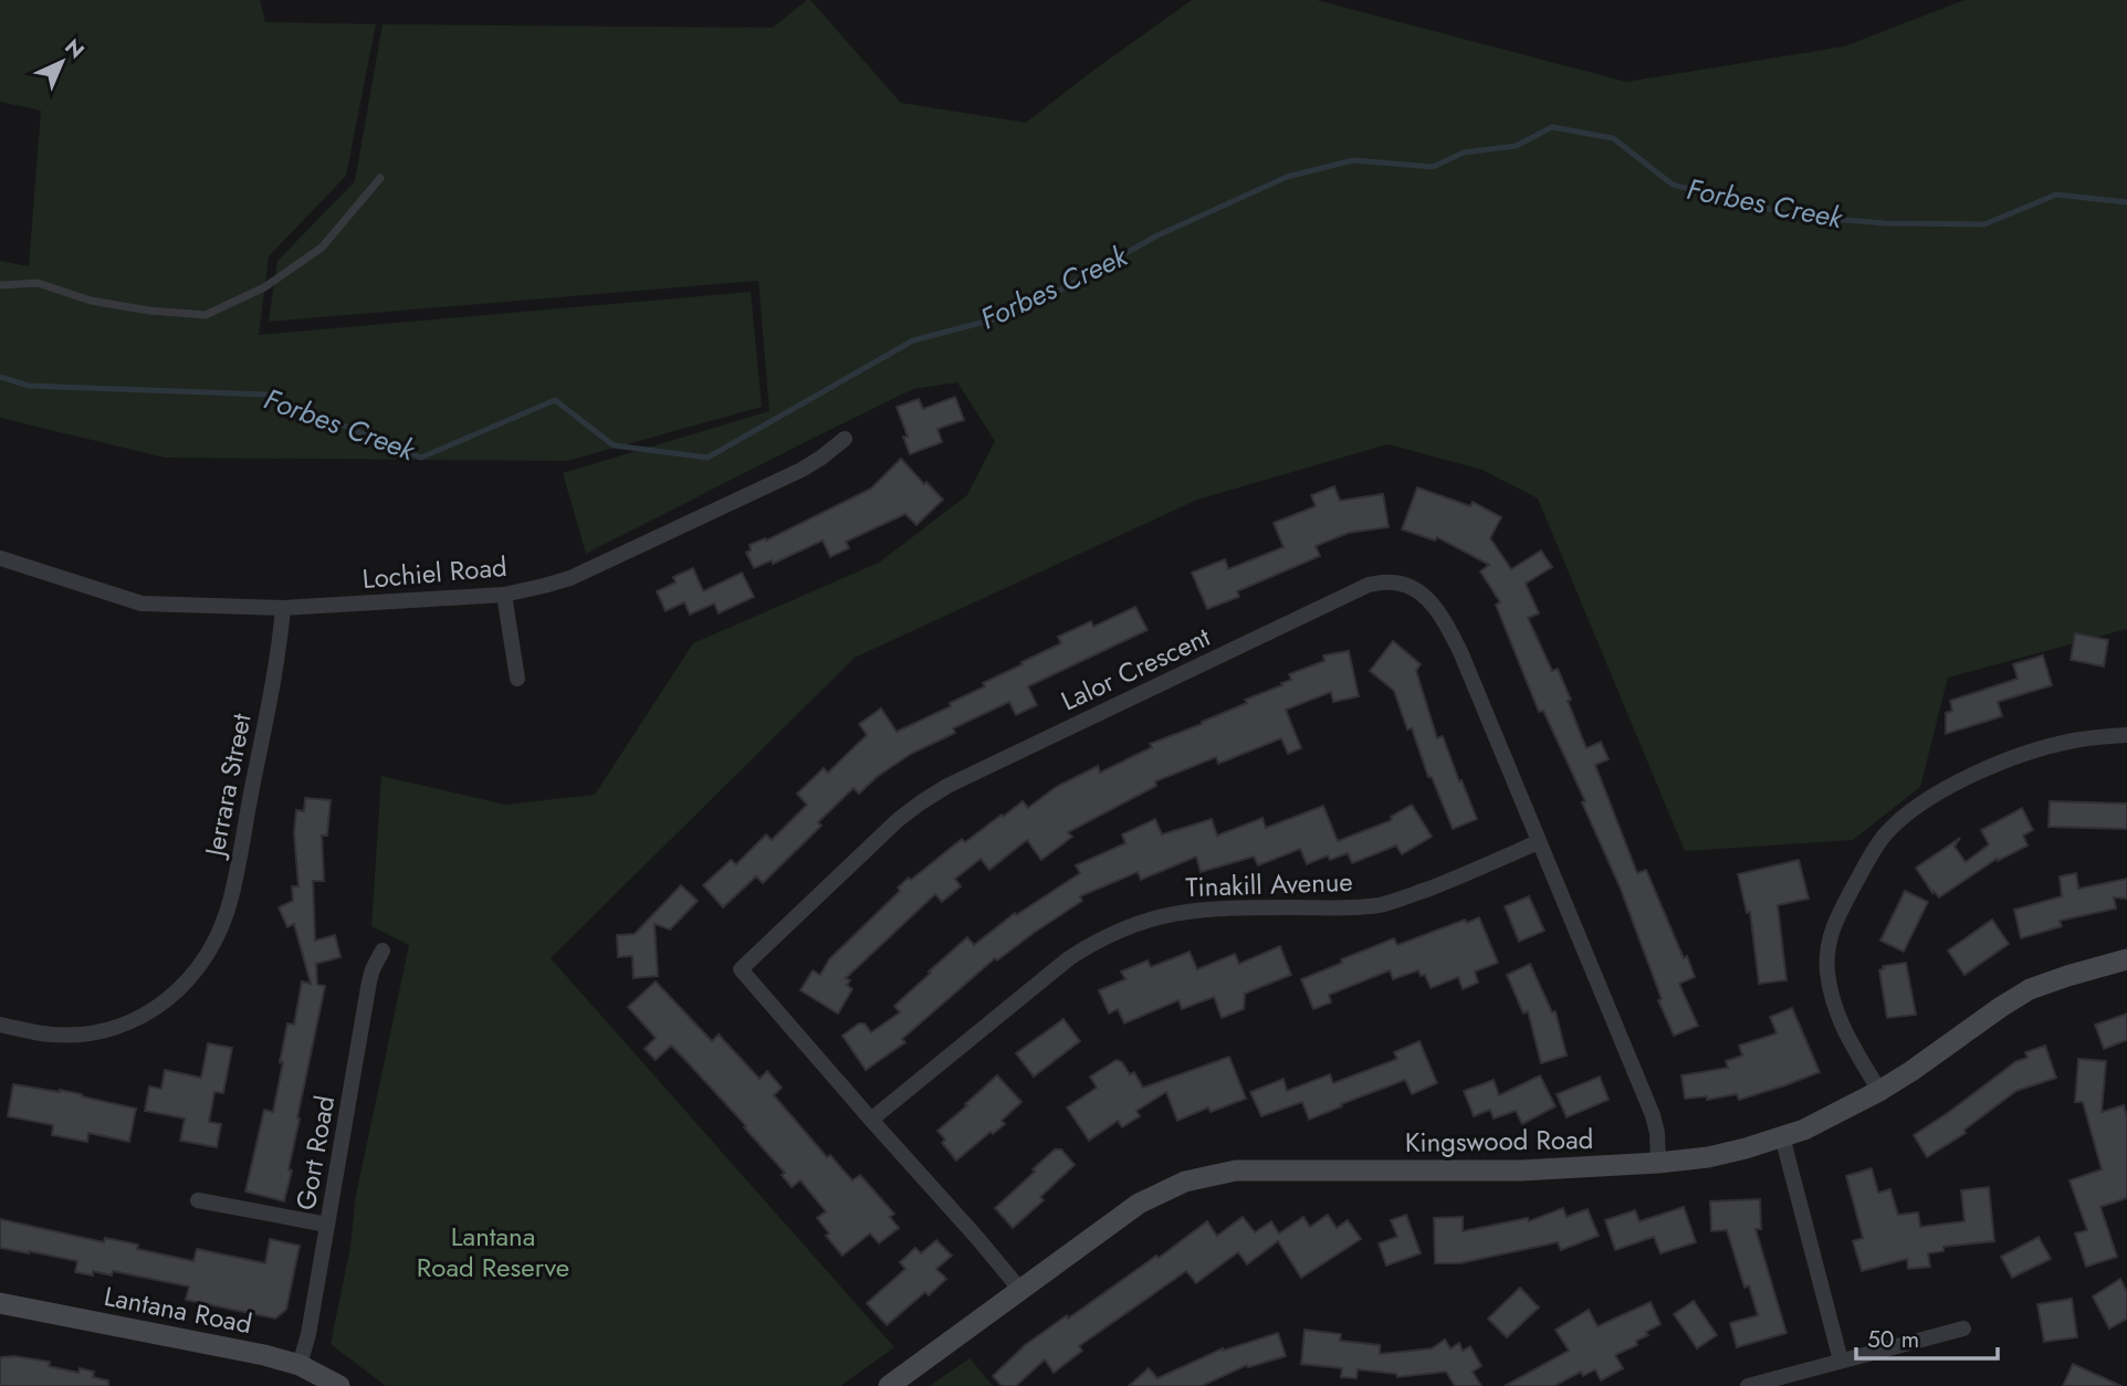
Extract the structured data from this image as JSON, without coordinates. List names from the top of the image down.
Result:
{
  "streets": {
    "street": [
      "Lochiel Road",
      "Lalor Crescent",
      "Jerrara Street",
      "Tinakill Avenue",
      "Kingswood Road",
      "Gort Road",
      "Lantana Road"
    ]
  },
  "crossings": [
    ["Lochiel Road", "Jerrara Street"],
    ["Lalor Crescent", "Tinakill Avenue"],
    ["Lalor Crescent", "Kingswood Road"],
    ["Gort Road", "Lantana Road"]
  ],
  "water": ["Forbes Creek"],
  "parks": ["Lantana Road Reserve"],
  "scale_bar": "50 m",
  "north": "top right"
}
